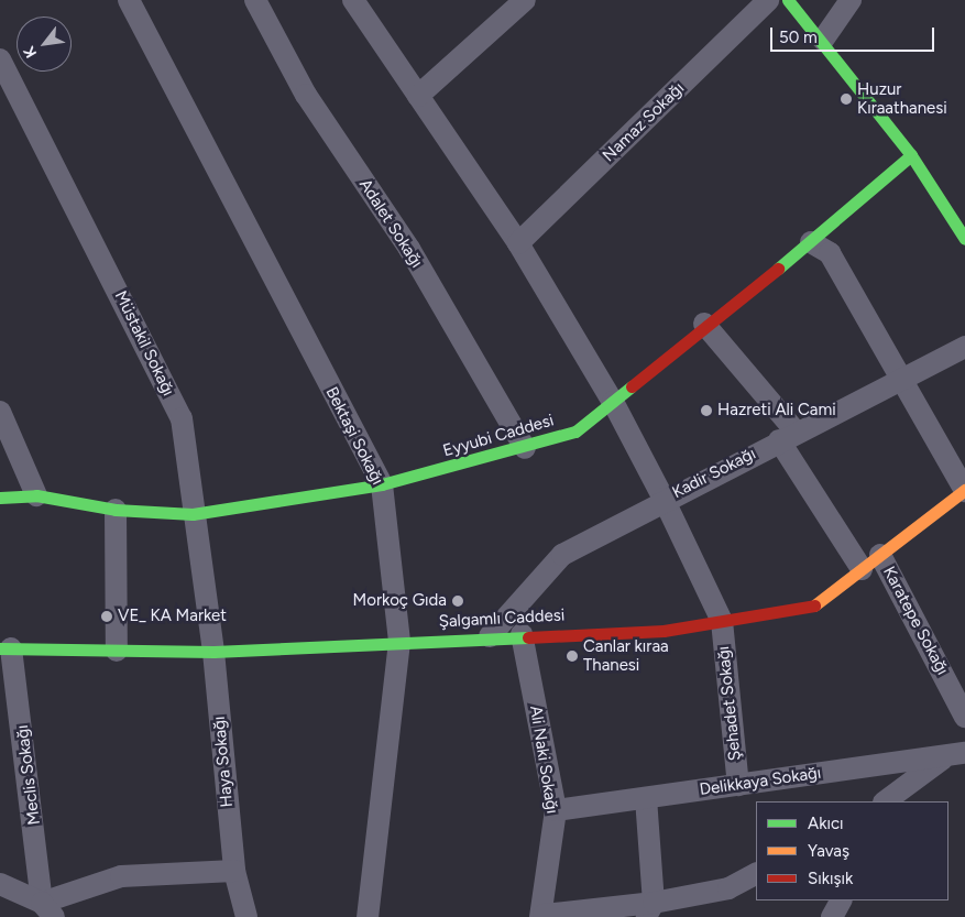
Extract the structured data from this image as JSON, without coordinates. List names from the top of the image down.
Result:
{
  "streets": {
    "street": [
      "Namaz Sokağı",
      "Adalet Sokağı",
      "Müstakil Sokağı",
      "Bektaşi Sokağı",
      "Eyyubi Caddesi",
      "Kadir Sokağı",
      "Şalgamlı Caddesi",
      "Karatepe Sokağı",
      "Şehadet Sokağı",
      "Ali Naki Sokağı",
      "Haya Sokağı",
      "Meclis Sokağı",
      "Delikkaya Sokağı"
    ]
  },
  "crossings": [
    ["Namaz Sokağı", "Şehadet Sokağı"],
    ["Adalet Sokağı", "Eyyubi Caddesi"],
    ["Müstakil Sokağı", "Eyyubi Caddesi"],
    ["Müstakil Sokağı", "Şalgamlı Caddesi"],
    ["Müstakil Sokağı", "Haya Sokağı"],
    ["Bektaşi Sokağı", "Eyyubi Caddesi"],
    ["Bektaşi Sokağı", "Şalgamlı Caddesi"],
    ["Eyyubi Caddesi", "Şehadet Sokağı"],
    ["Kadir Sokağı", "Şalgamlı Caddesi"],
    ["Kadir Sokağı", "Şehadet Sokağı"],
    ["Şalgamlı Caddesi", "Karatepe Sokağı"],
    ["Şalgamlı Caddesi", "Şehadet Sokağı"],
    ["Şalgamlı Caddesi", "Ali Naki Sokağı"],
    ["Şalgamlı Caddesi", "Haya Sokağı"],
    ["Şalgamlı Caddesi", "Meclis Sokağı"],
    ["Şehadet Sokağı", "Delikkaya Sokağı"],
    ["Ali Naki Sokağı", "Delikkaya Sokağı"]
  ],
  "places": [
    "Huzur Kıraathanesi",
    "Hazreti Ali Cami",
    "Morkoç Gıda",
    "VE_ KA Market",
    "Canlar kıraa Thanesi"
  ],
  "legend": ["Akıcı", "Yavaş", "Sıkışık"],
  "scale_bar": "50 m",
  "north": "bottom left"
}
